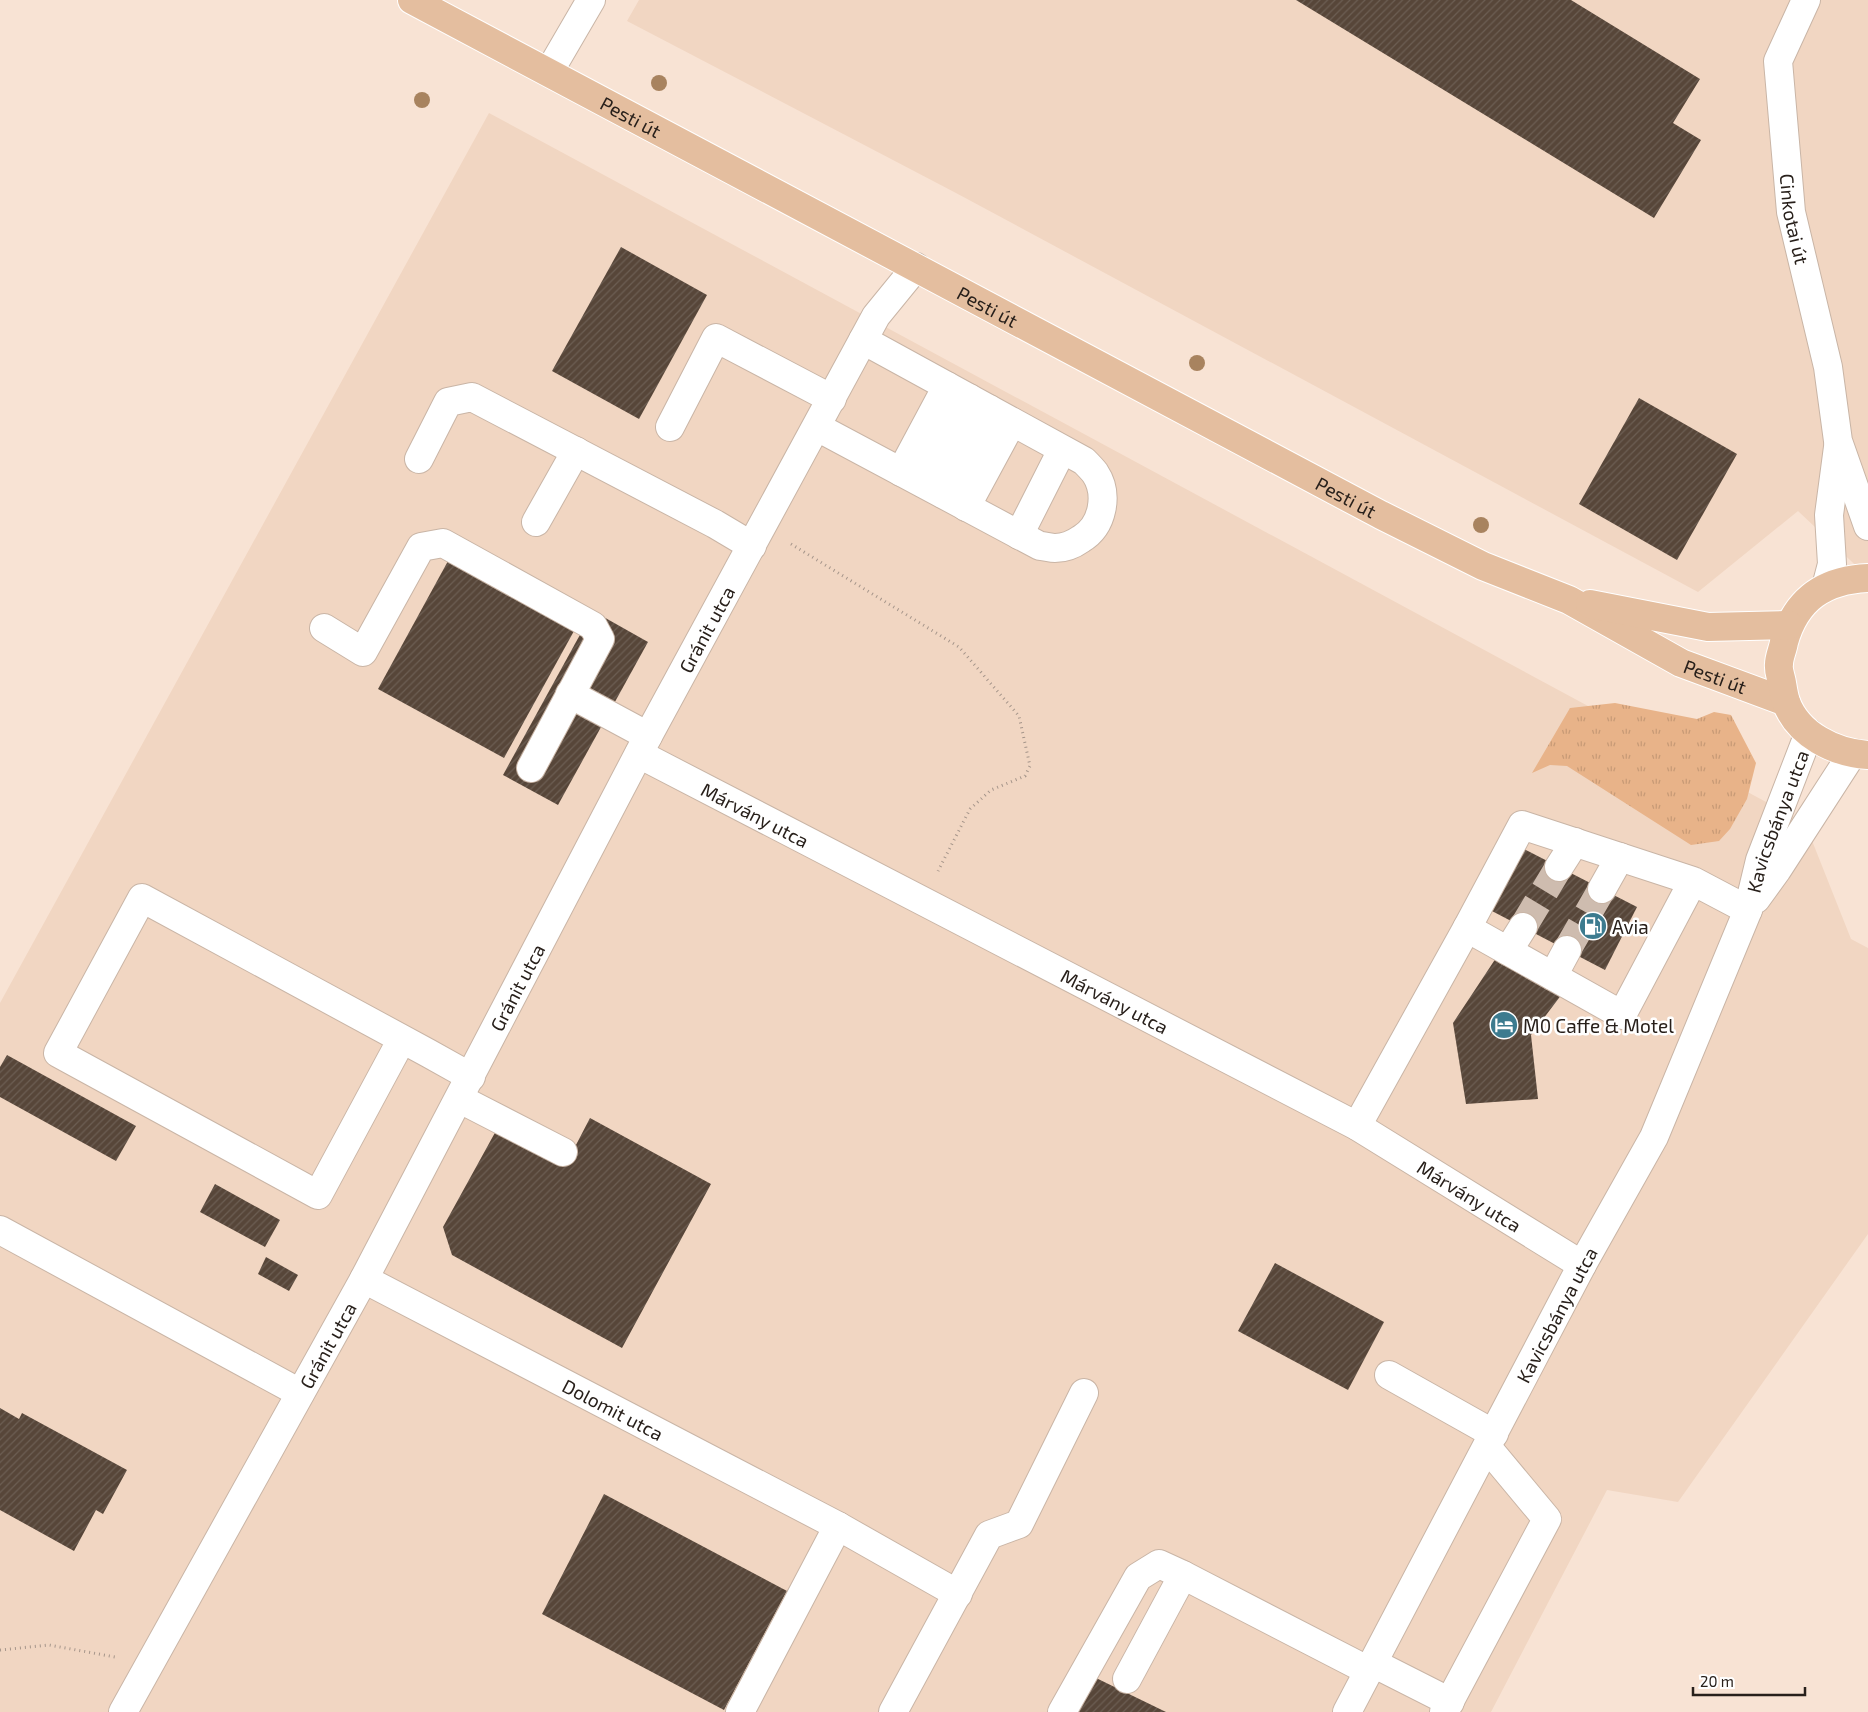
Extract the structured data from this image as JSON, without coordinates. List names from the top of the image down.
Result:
{
  "streets": {
    "main road": ["Pesti út"],
    "street": [
      "Cinkotai út",
      "Gránit utca",
      "Márvány utca",
      "Kavicsbánya utca",
      "Dolomit utca"
    ]
  },
  "crossings": [
    ["Pesti út", "Gránit utca"],
    ["Gránit utca", "Márvány utca"],
    ["Gránit utca", "Dolomit utca"],
    ["Márvány utca", "Kavicsbánya utca"]
  ],
  "places": {
    "fuel station": ["Avia"],
    "hotel": ["M0 Caffe & Motel"]
  },
  "scale_bar": "20 m"
}
